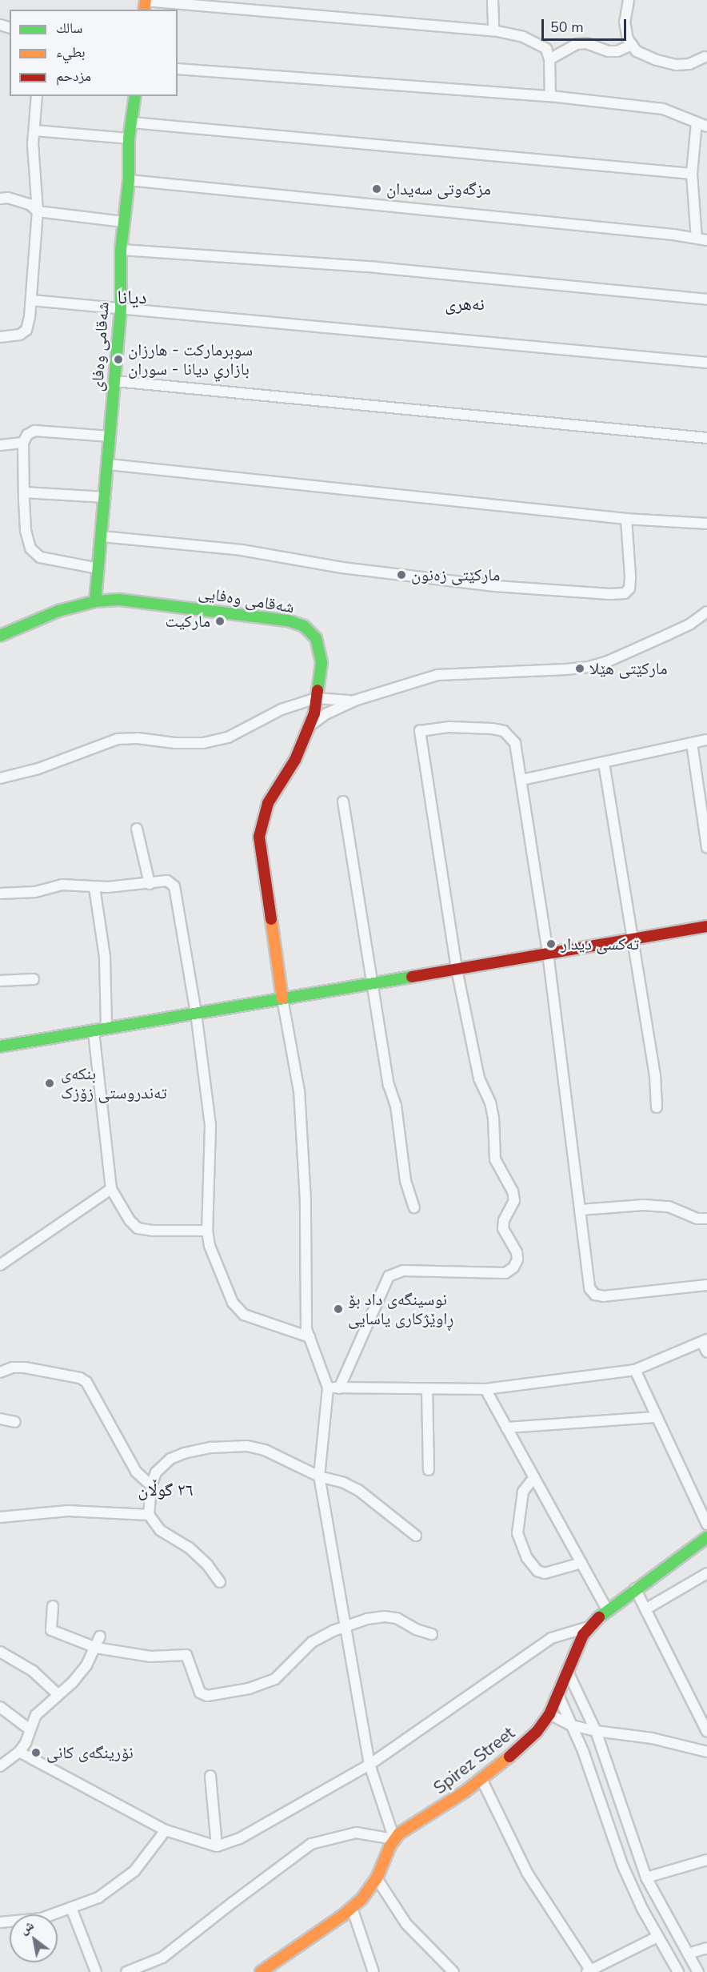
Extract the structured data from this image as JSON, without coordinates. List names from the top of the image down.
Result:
{
  "streets": {
    "street": ["شەقامی وەفای", "شەقامی وەفایی", "Spirez Street"]
  },
  "crossings": [
    ["شەقامی وەفای", "شەقامی وەفایی"]
  ],
  "districts": ["دیانا", "نەھری", "٢٦ گوڵان"],
  "places": [
    "مزگەوتی سەیدان",
    "سوبرماركت - هارزان بازاري ديانا - سوران",
    "مارکێتی زەنون",
    "ماركيت",
    "مارکێتی هێلا",
    "تەكسی دیدار",
    "بنکەی تەندروستی زۆزک",
    "نوسینگەی داد بۆ ڕاوێژكاری یاسایی",
    "نۆرینگەی کانی"
  ],
  "legend": ["سالك", "بطيء", "مزدحم"],
  "scale_bar": "50 m",
  "north": "top left"
}
